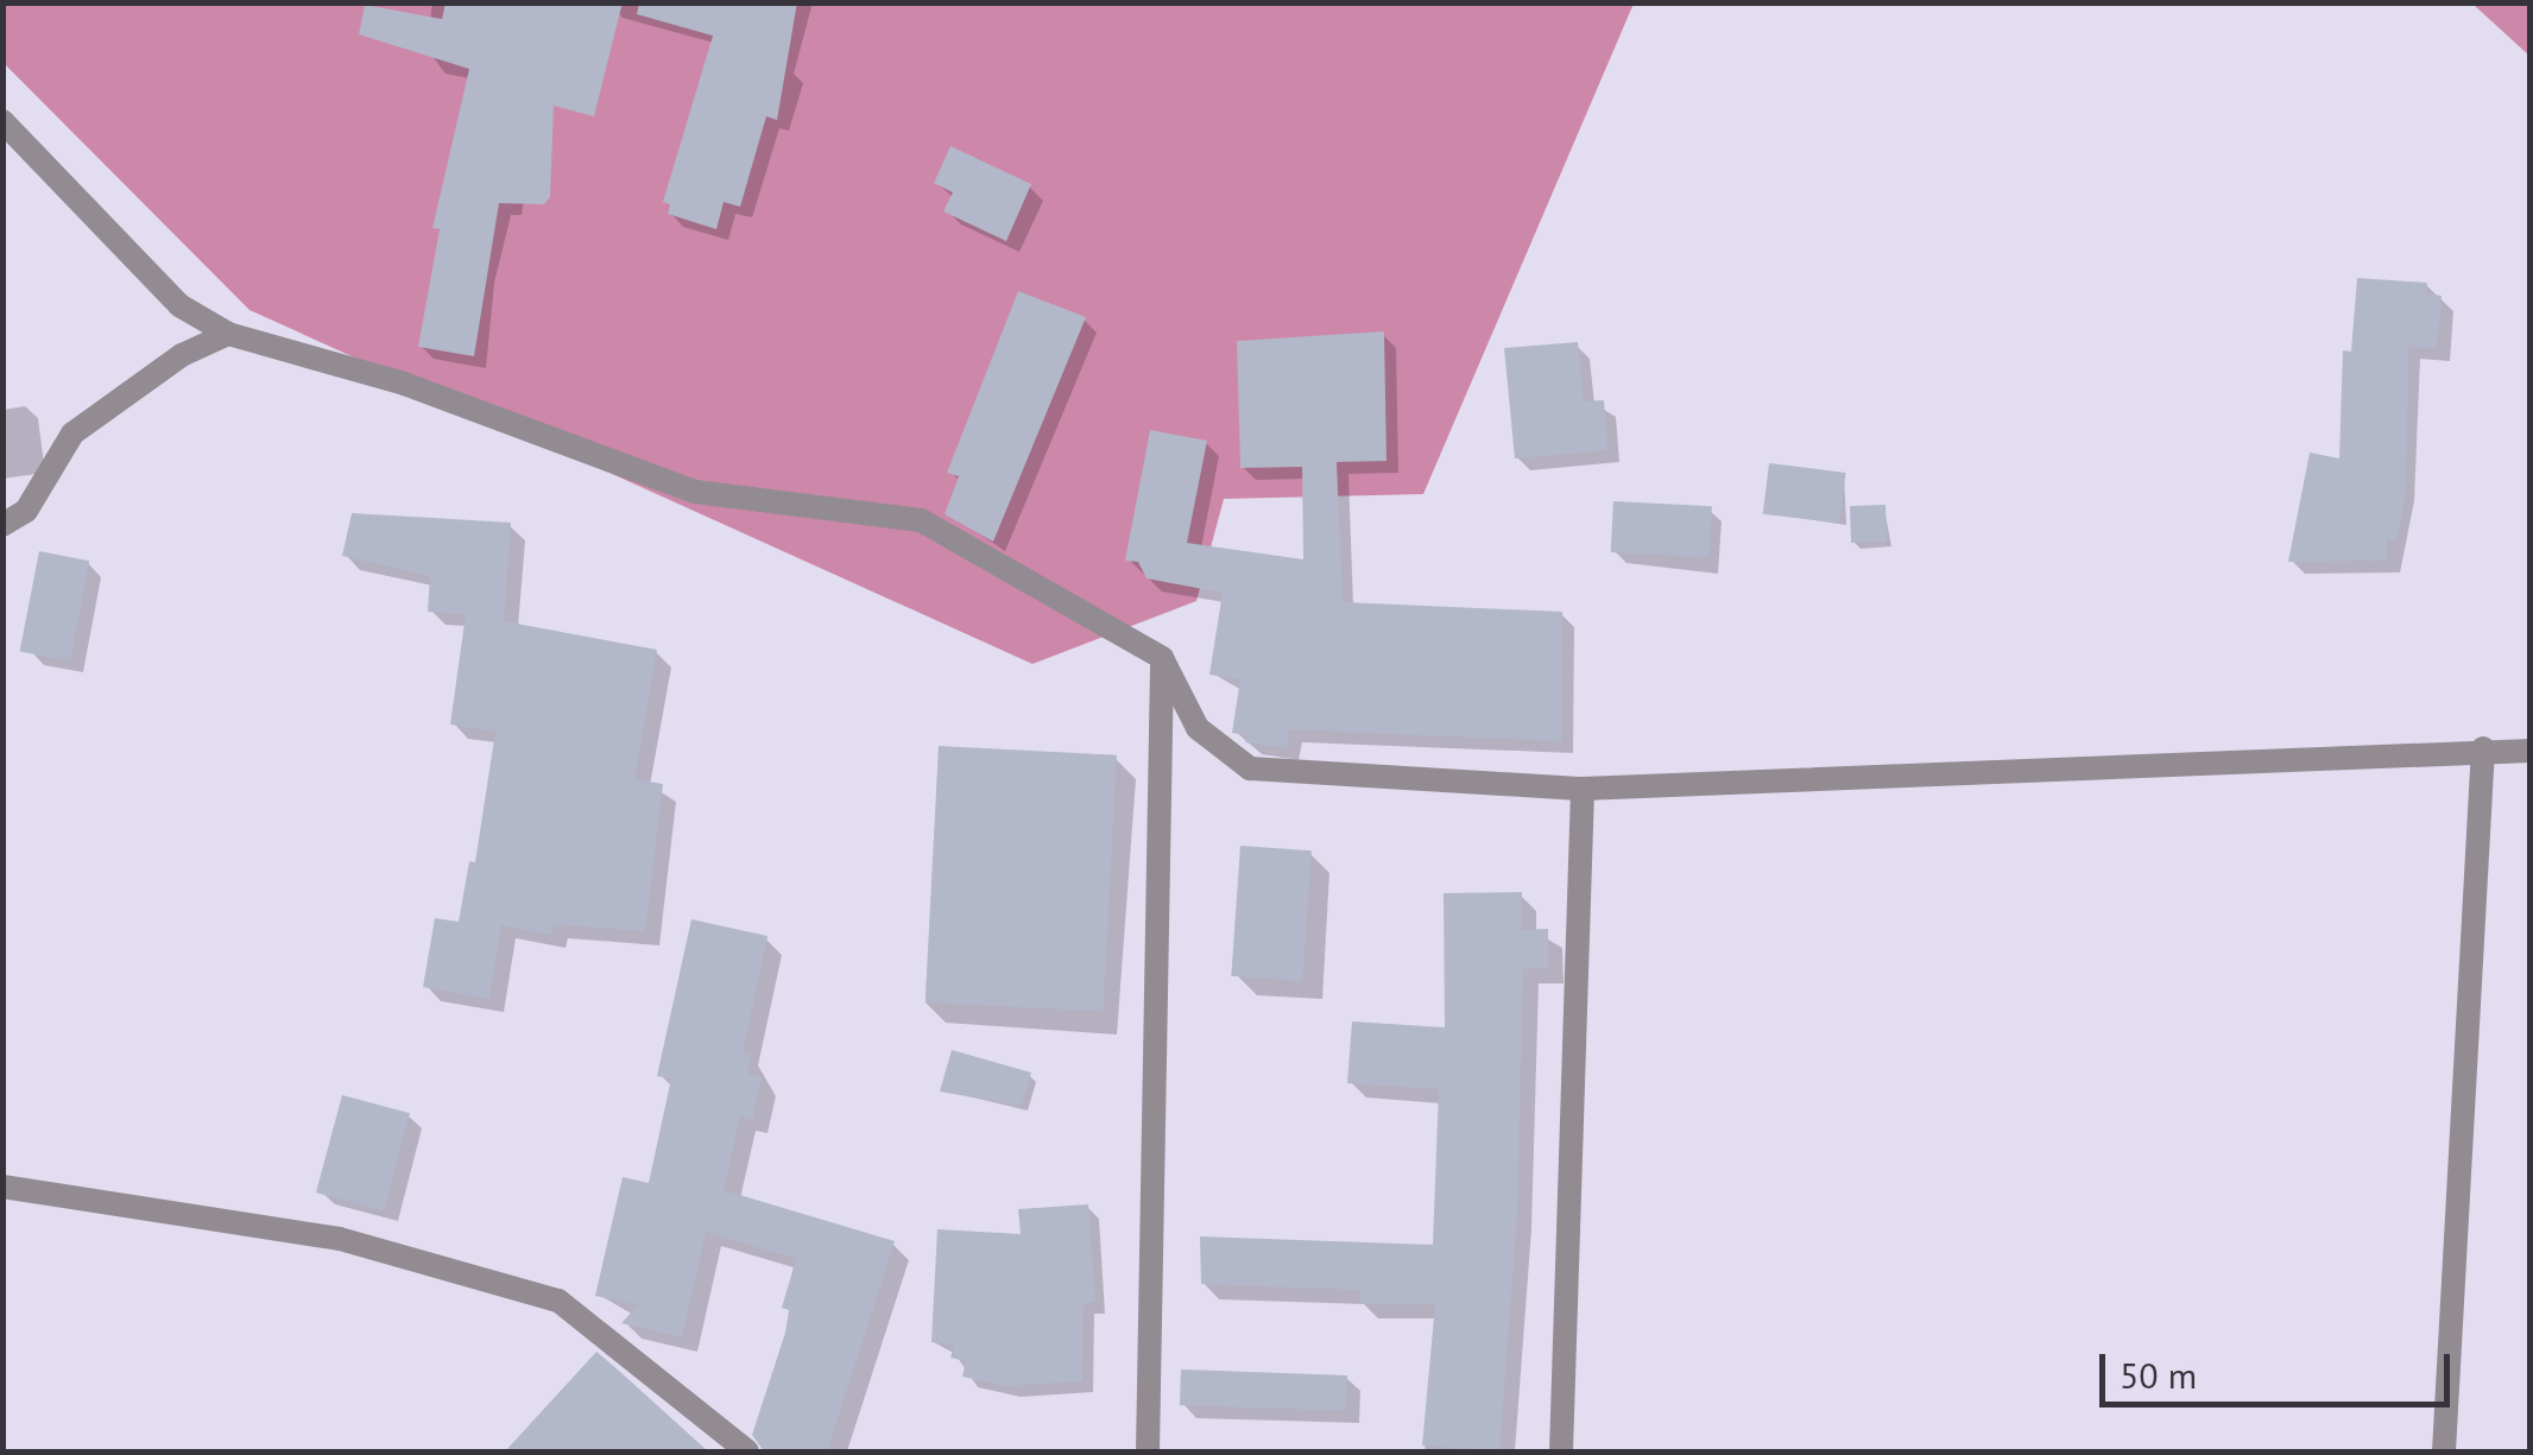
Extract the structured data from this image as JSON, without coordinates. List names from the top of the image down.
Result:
{
  "scale_bar": "50 m"
}
